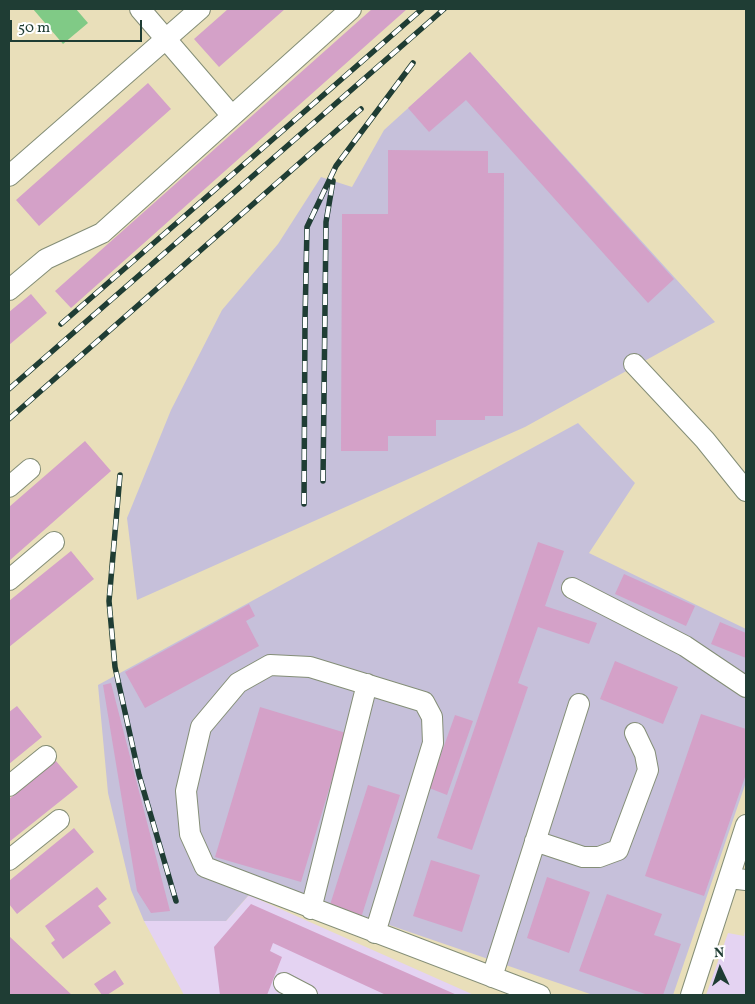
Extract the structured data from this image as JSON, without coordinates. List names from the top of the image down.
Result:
{
  "scale_bar": "50 m",
  "north": "top"
}
